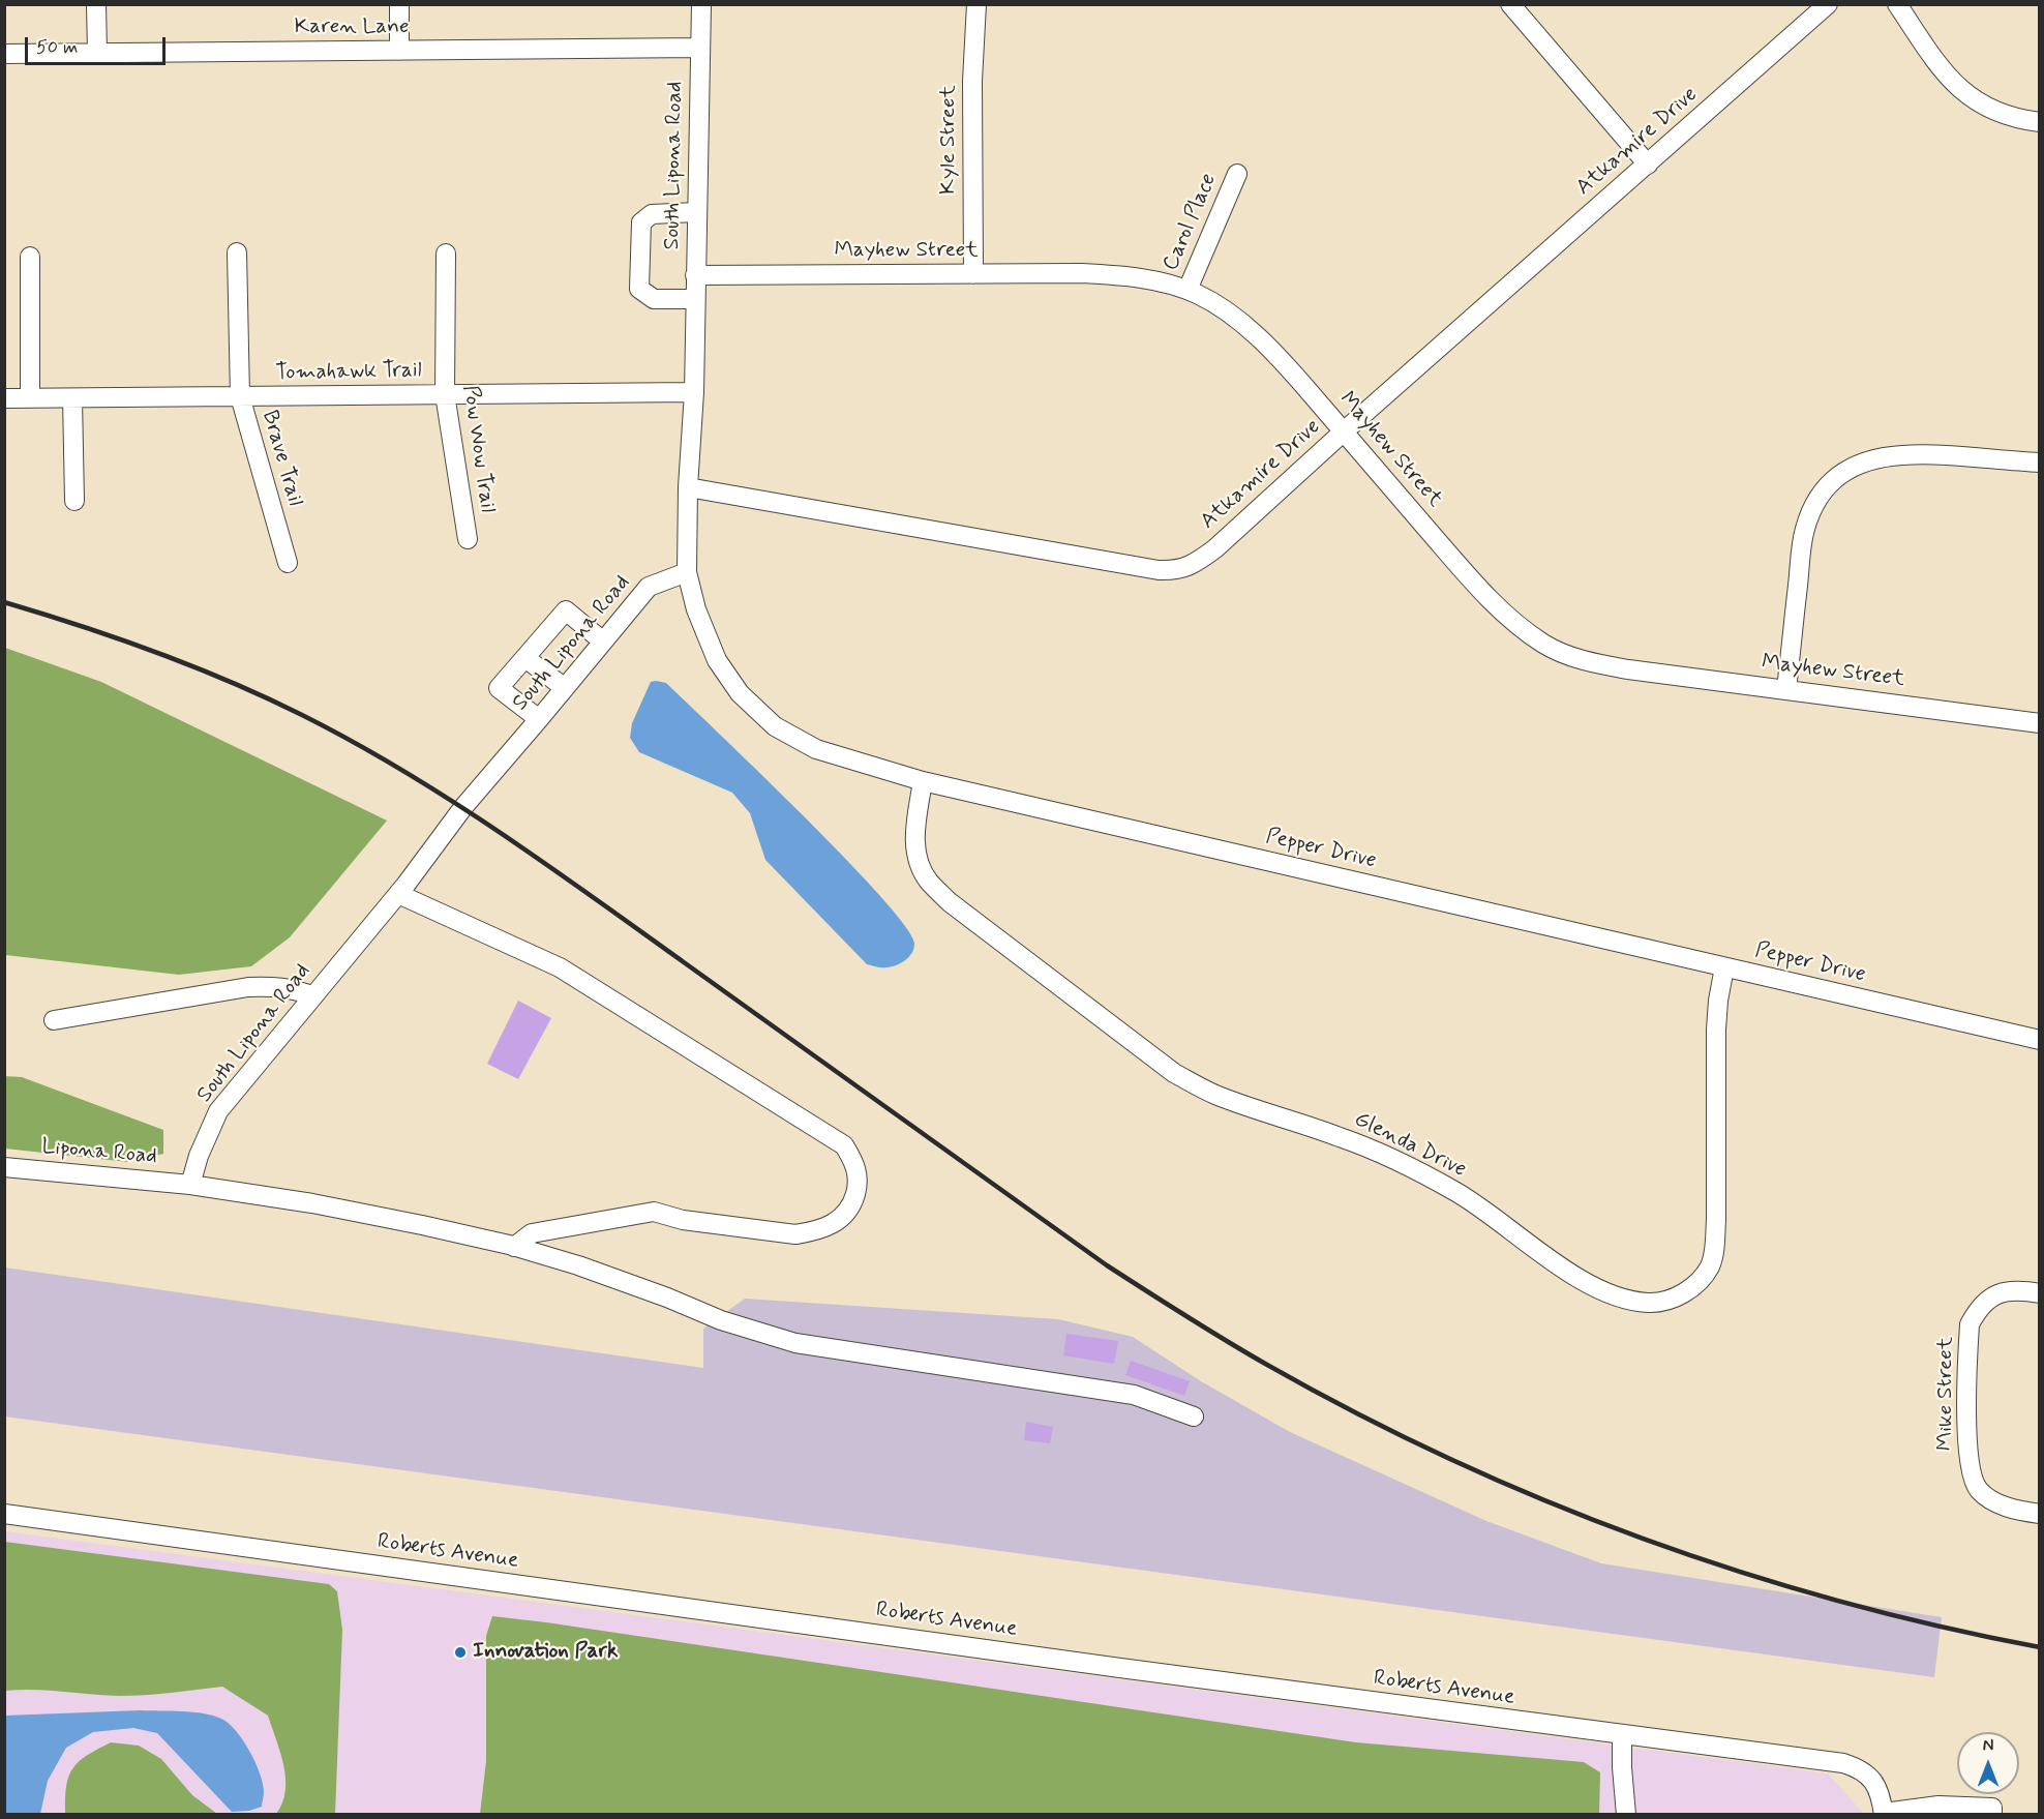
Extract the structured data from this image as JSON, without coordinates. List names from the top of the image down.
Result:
{
  "streets": {
    "street": [
      "Karen Lane",
      "Kyle Street",
      "Atkamire Drive",
      "South Lipona Road",
      "Carol Place",
      "Mayhew Street",
      "Tomahawk Trail",
      "Pow Wow Trail",
      "Brave Trail",
      "Pepper Drive",
      "Glenda Drive",
      "Lipona Road",
      "Mike Street",
      "Roberts Avenue"
    ]
  },
  "crossings": [
    ["Karen Lane", "South Lipona Road"],
    ["Kyle Street", "Mayhew Street"],
    ["Atkamire Drive", "South Lipona Road"],
    ["Atkamire Drive", "Mayhew Street"],
    ["South Lipona Road", "Mayhew Street"],
    ["South Lipona Road", "Tomahawk Trail"],
    ["South Lipona Road", "Pepper Drive"],
    ["South Lipona Road", "Lipona Road"],
    ["Carol Place", "Mayhew Street"],
    ["Tomahawk Trail", "Pow Wow Trail"],
    ["Tomahawk Trail", "Brave Trail"],
    ["Pepper Drive", "Glenda Drive"]
  ],
  "places": ["Innovation Park"],
  "scale_bar": "50 m",
  "north": "top"
}
